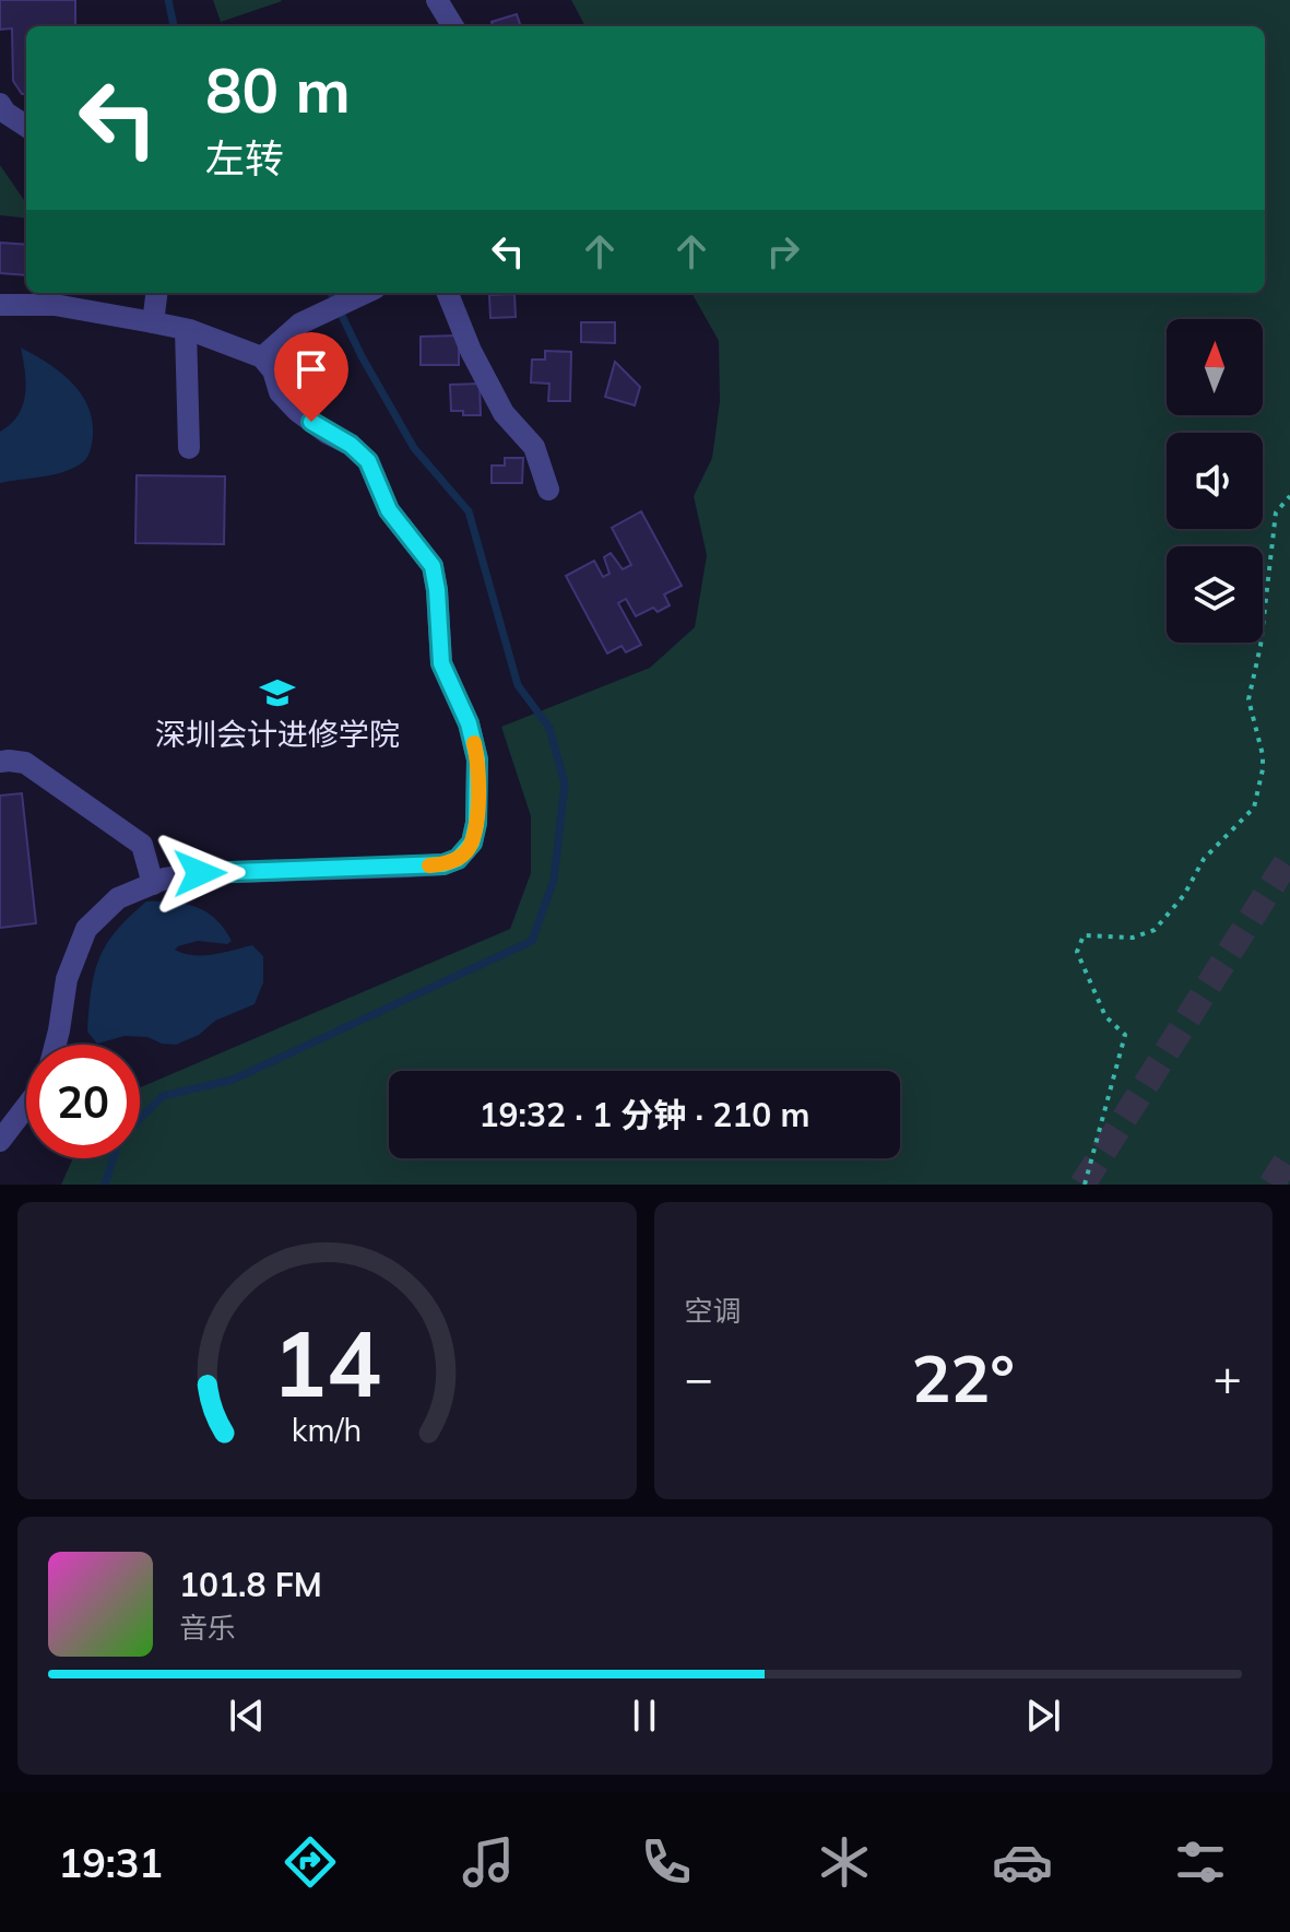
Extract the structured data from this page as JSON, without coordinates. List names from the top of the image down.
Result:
{
  "places": {
    "school or university": ["深圳会计进修学院"]
  },
  "north": "top",
  "page": {
    "turn": ["80 m", "左转"],
    "limit": "20",
    "trip": "19:32 · 1 分钟 · 210 m",
    "tile": "空调",
    "heat": ["−", "22°", "+"],
    "song": ["101.8 FM", "音乐"],
    "tabs": "19:31",
    "gauge": ["14", "km/h"]
  }
}
